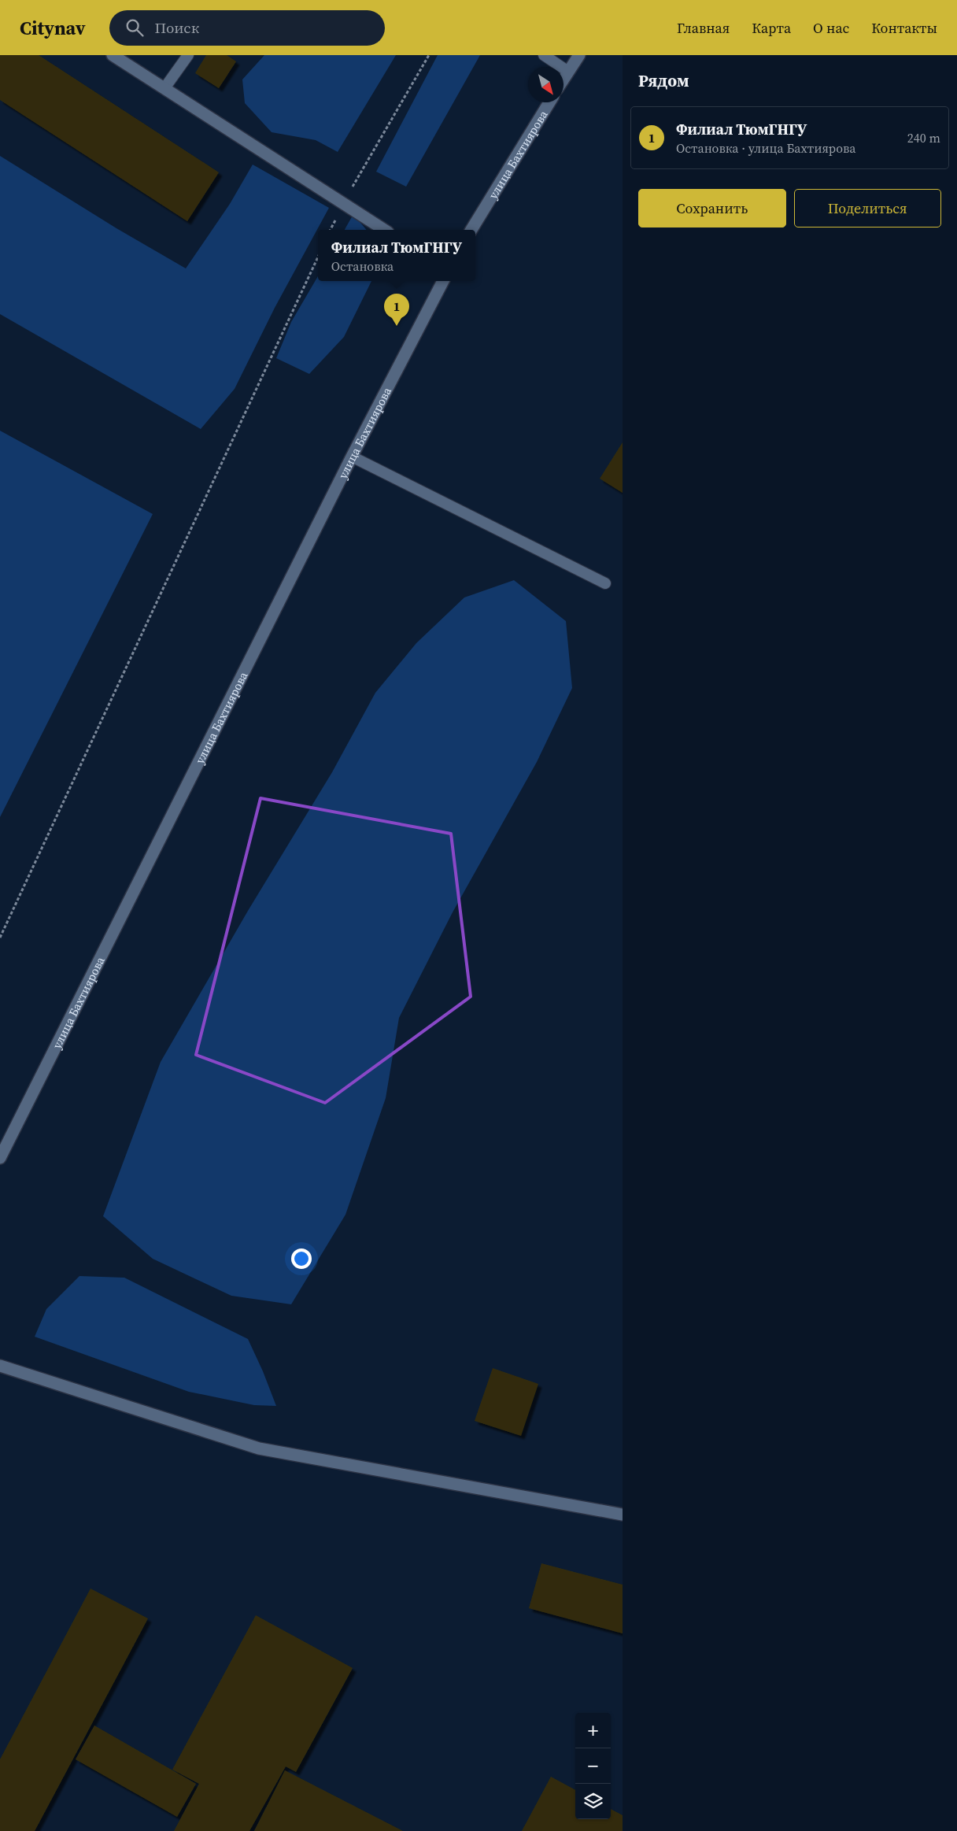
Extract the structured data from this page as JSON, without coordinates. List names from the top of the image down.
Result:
{
  "streets": {
    "main road": ["улица Бахтиярова"]
  },
  "north": "bottom right",
  "page": {
    "header": "Citynav",
    "search": "Поиск",
    "nav": [
      "Главная",
      "Карта",
      "О нас",
      "Контакты"
    ],
    "heading": "Рядом",
    "list": [
      {
        "mark": "1",
        "name": "Филиал ТюмГНГУ",
        "note": "Остановка · улица Бахтиярова",
        "value": "240 m"
      }
    ],
    "buttons": ["Сохранить", "Поделиться"],
    "popup": ["Филиал ТюмГНГУ", "Остановка"],
    "pins": "1",
    "map_buttons": ["+", "−"]
  }
}
